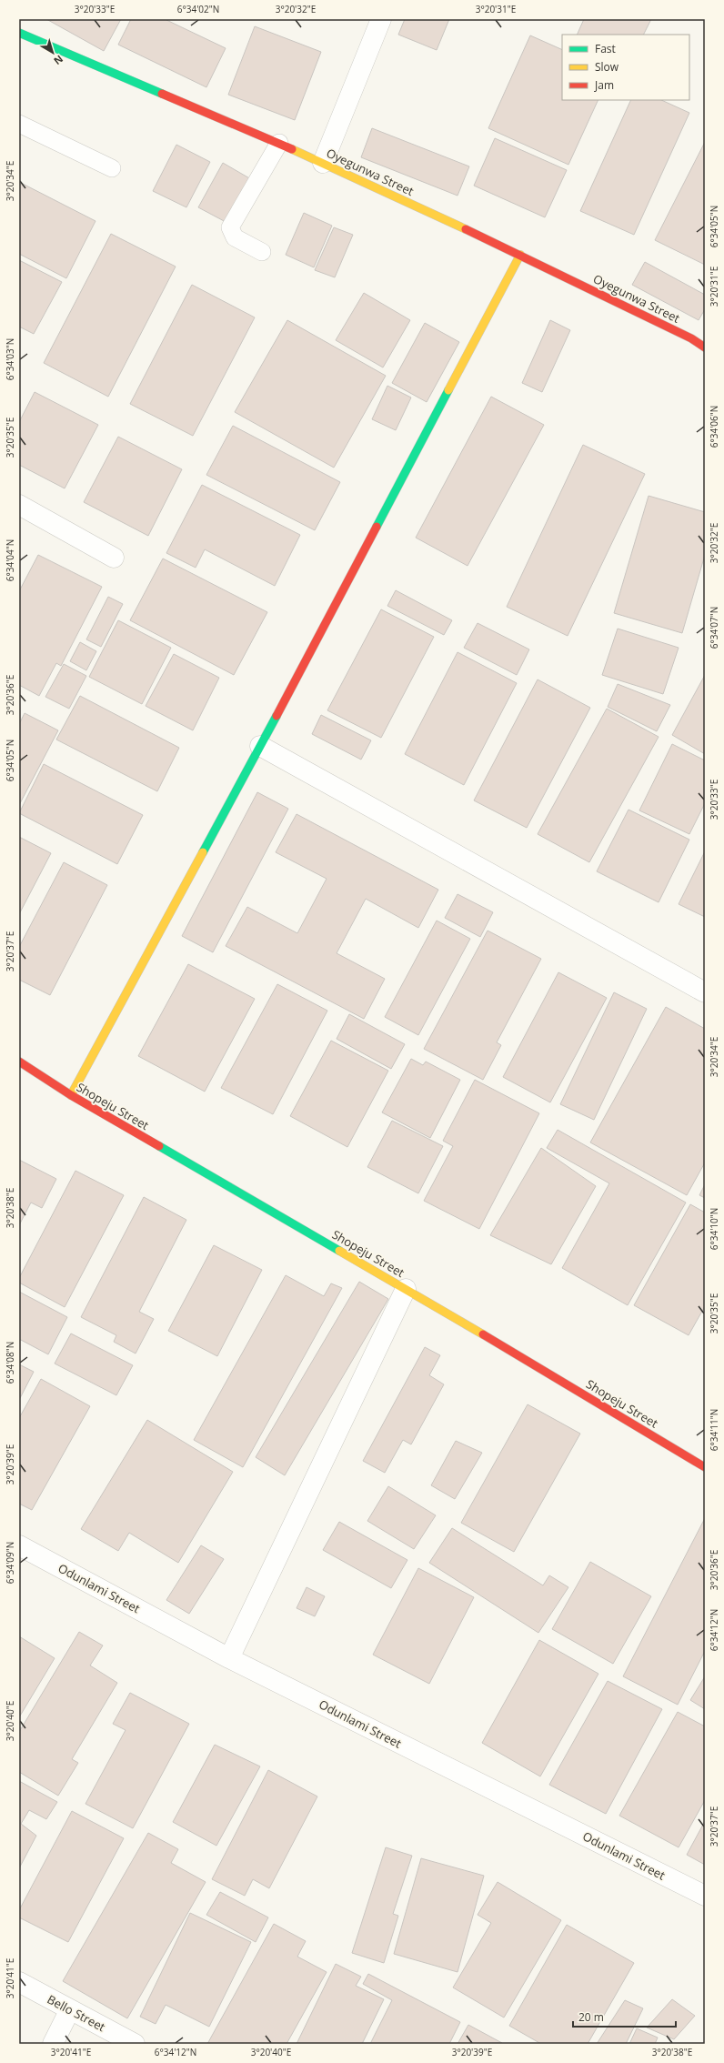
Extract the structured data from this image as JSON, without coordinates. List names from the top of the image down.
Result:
{
  "streets": {
    "street": [
      "Oyegunwa Street",
      "Shopeju Street",
      "Odunlami Street",
      "Bello Street"
    ]
  },
  "legend": ["Fast", "Slow", "Jam"],
  "scale_bar": "20 m",
  "north": "bottom right",
  "coordinates": [
    "3°20'33\"E",
    "6°34'02\"N",
    "3°20'32\"E",
    "3°20'31\"E",
    "3°20'34\"E",
    "6°34'05\"N",
    "6°34'03\"N",
    "6°34'06\"N",
    "3°20'35\"E",
    "6°34'04\"N",
    "6°34'07\"N",
    "3°20'36\"E",
    "3°20'37\"E",
    "3°20'38\"E",
    "6°34'10\"N",
    "6°34'08\"N",
    "6°34'11\"N",
    "3°20'39\"E",
    "6°34'09\"N",
    "6°34'12\"N",
    "3°20'40\"E",
    "3°20'41\"E"
  ]
}
